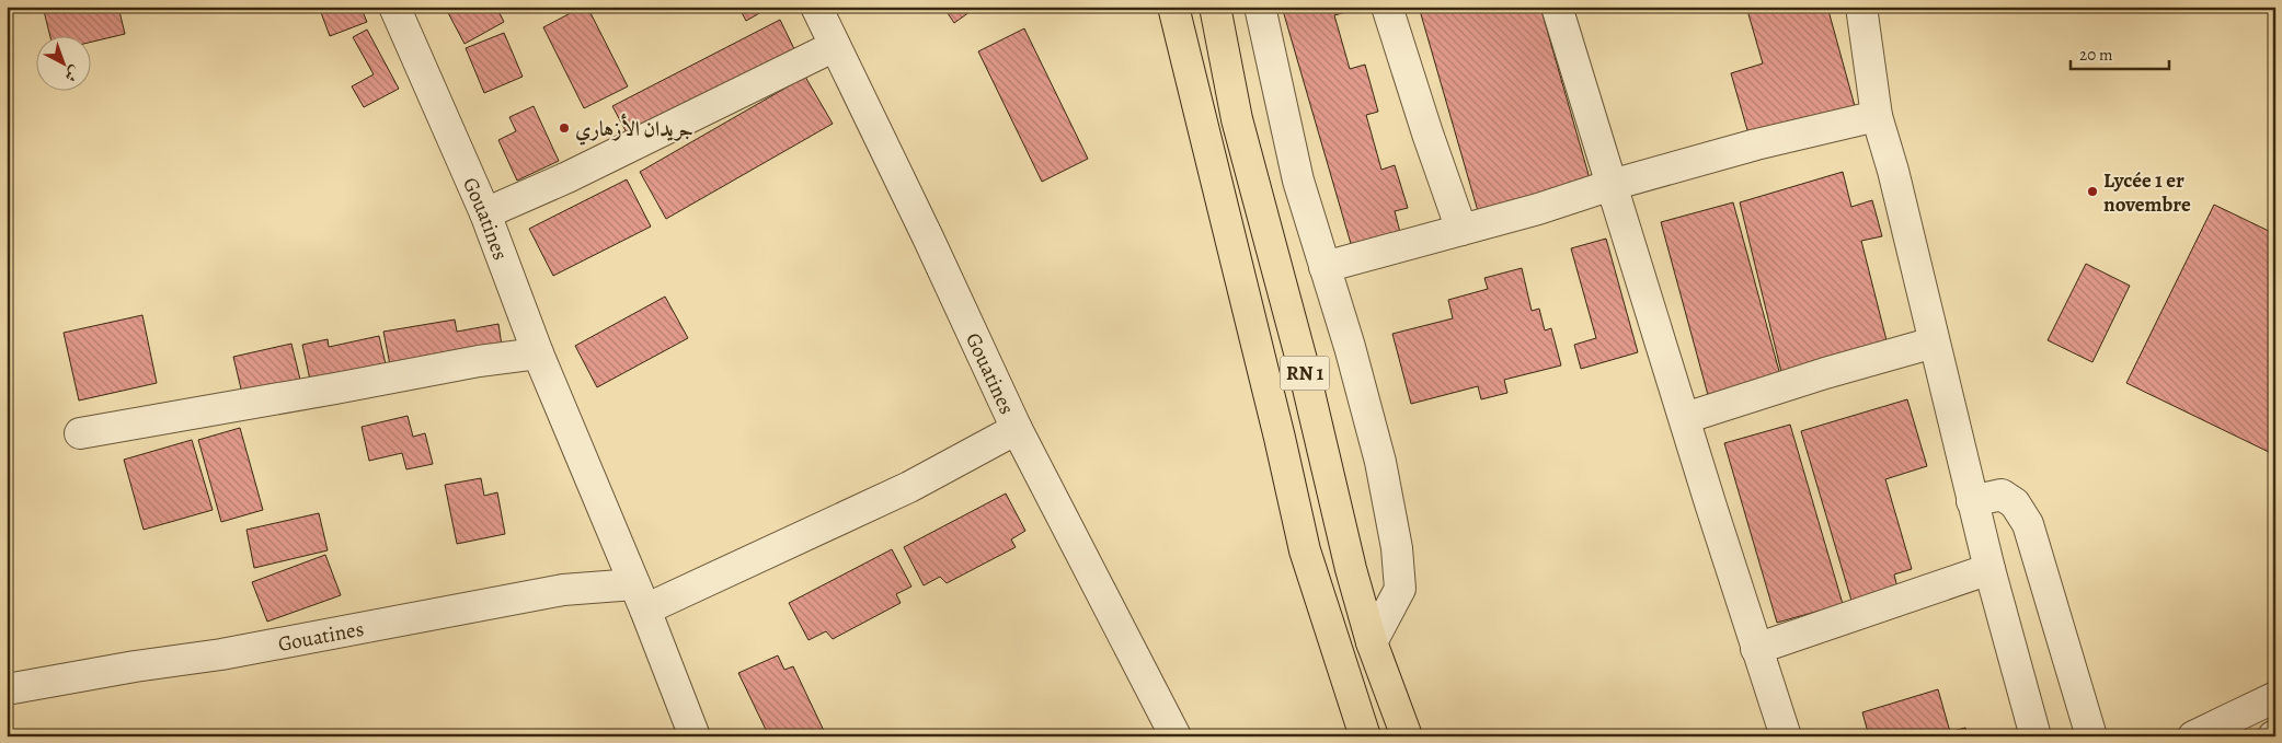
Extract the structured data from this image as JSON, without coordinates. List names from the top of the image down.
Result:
{
  "streets": {
    "highway": ["RN 1"],
    "street": ["Gouatines"]
  },
  "places": ["جريدان الأزهاري", "Lycée 1 er novembre"],
  "scale_bar": "20 m",
  "north": "bottom right"
}
